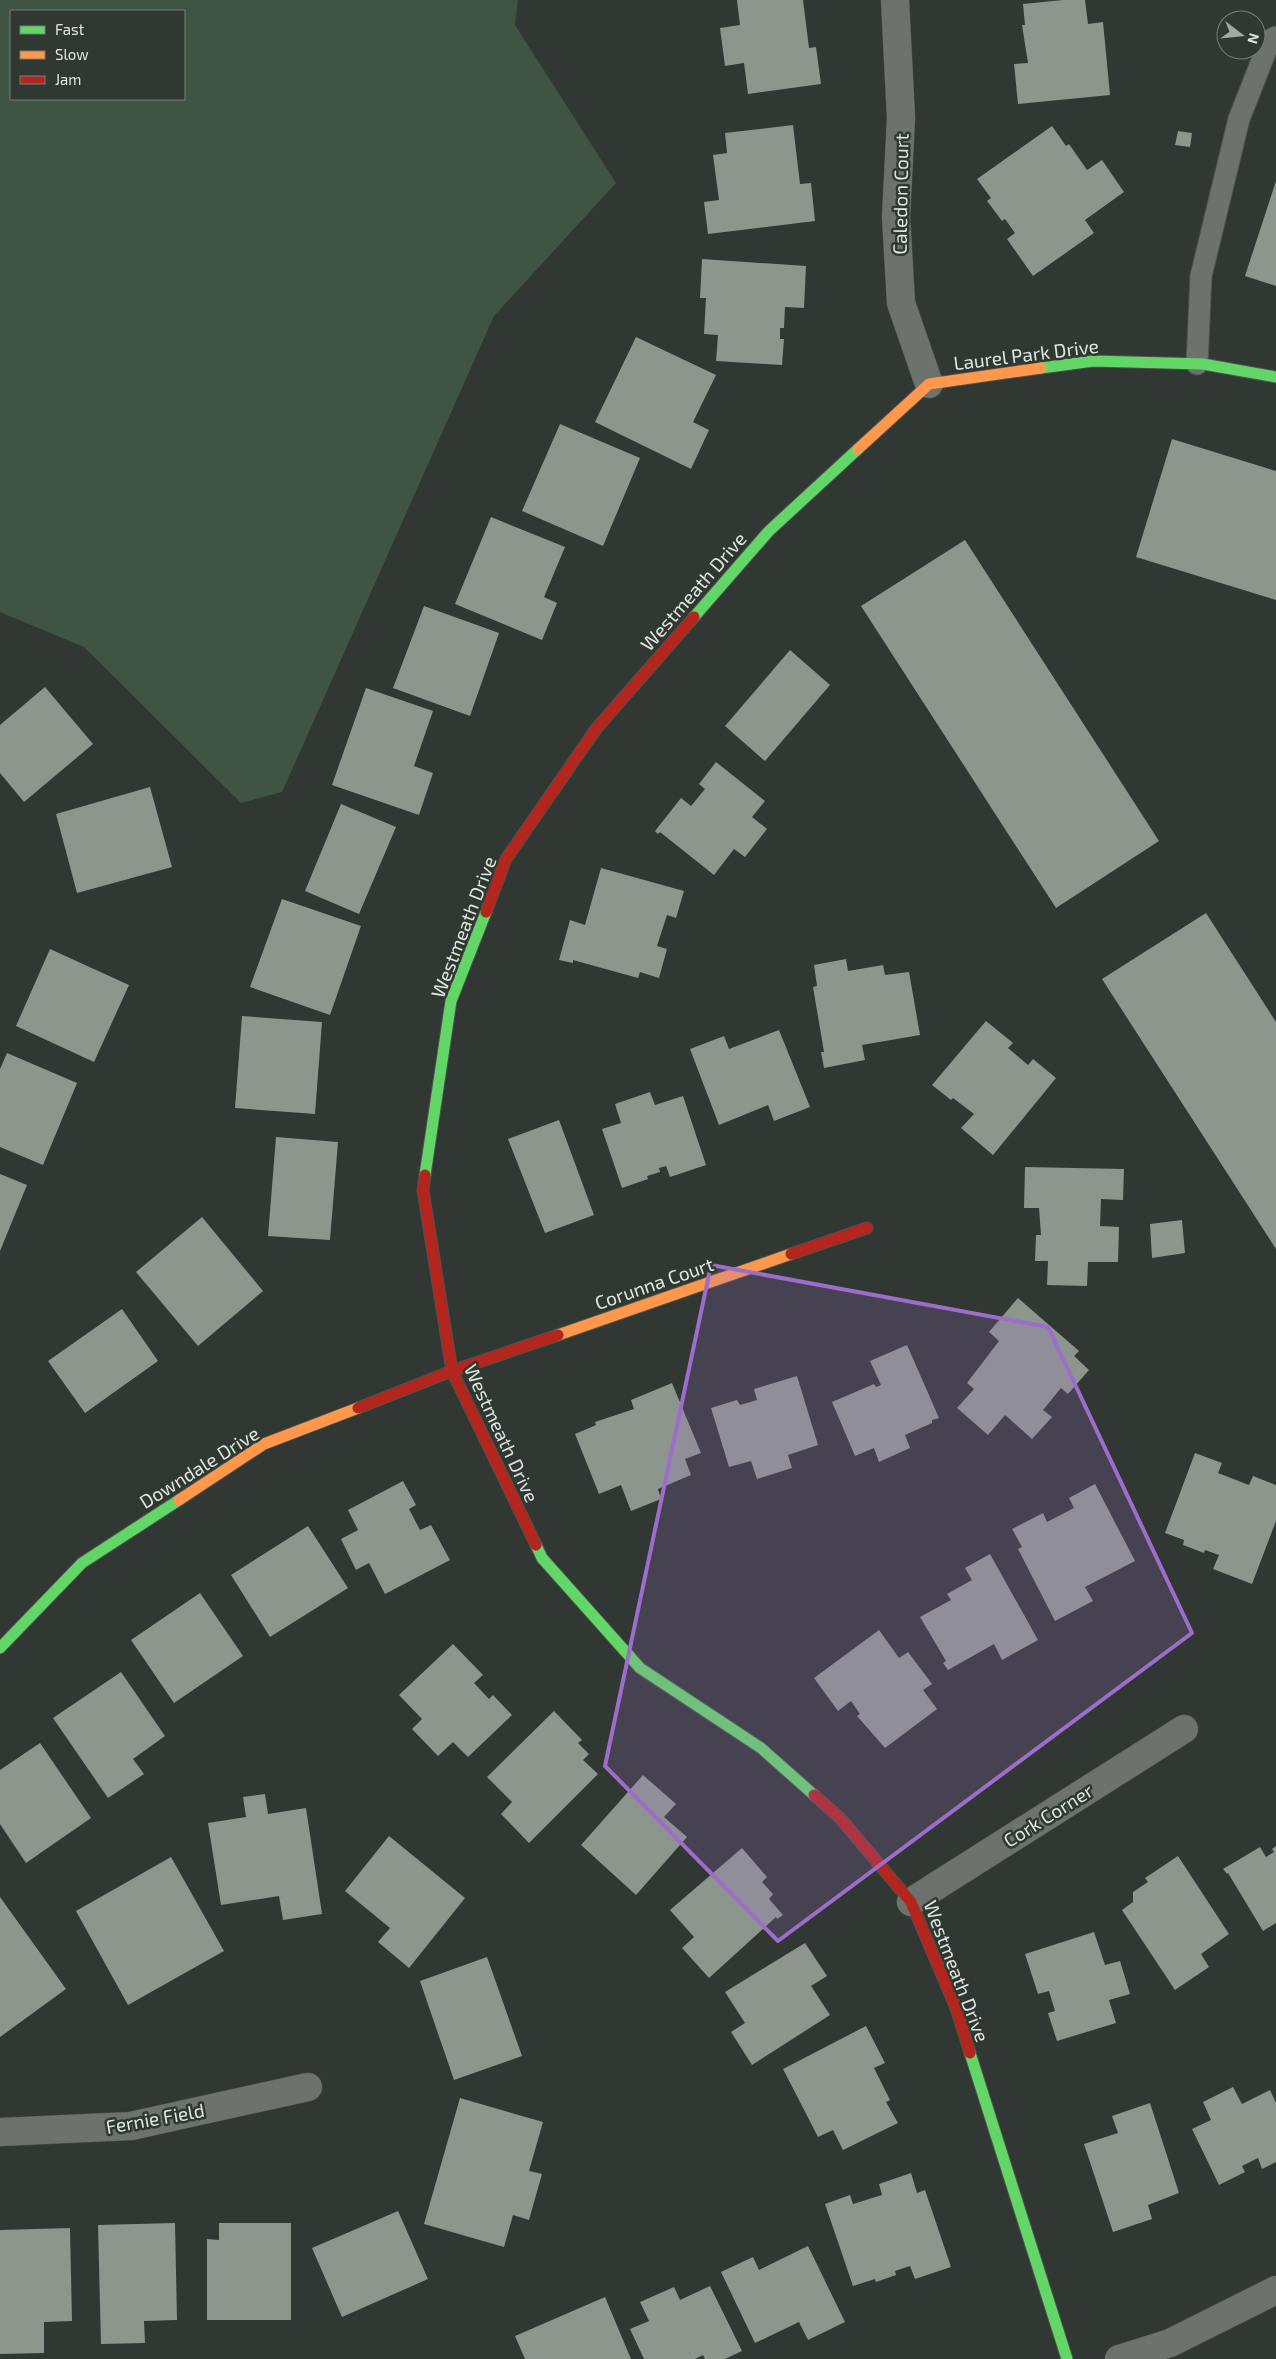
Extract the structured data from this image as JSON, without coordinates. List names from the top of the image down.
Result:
{
  "streets": {
    "street": [
      "Caledon Court",
      "Laurel Park Drive",
      "Westmeath Drive",
      "Corunna Court",
      "Downdale Drive",
      "Cork Corner",
      "Fernie Field"
    ]
  },
  "crossings": [
    ["Caledon Court", "Laurel Park Drive"],
    ["Caledon Court", "Westmeath Drive"],
    ["Laurel Park Drive", "Westmeath Drive"],
    ["Westmeath Drive", "Corunna Court"],
    ["Westmeath Drive", "Downdale Drive"],
    ["Westmeath Drive", "Cork Corner"],
    ["Corunna Court", "Downdale Drive"]
  ],
  "legend": ["Fast", "Slow", "Jam"],
  "north": "right"
}
